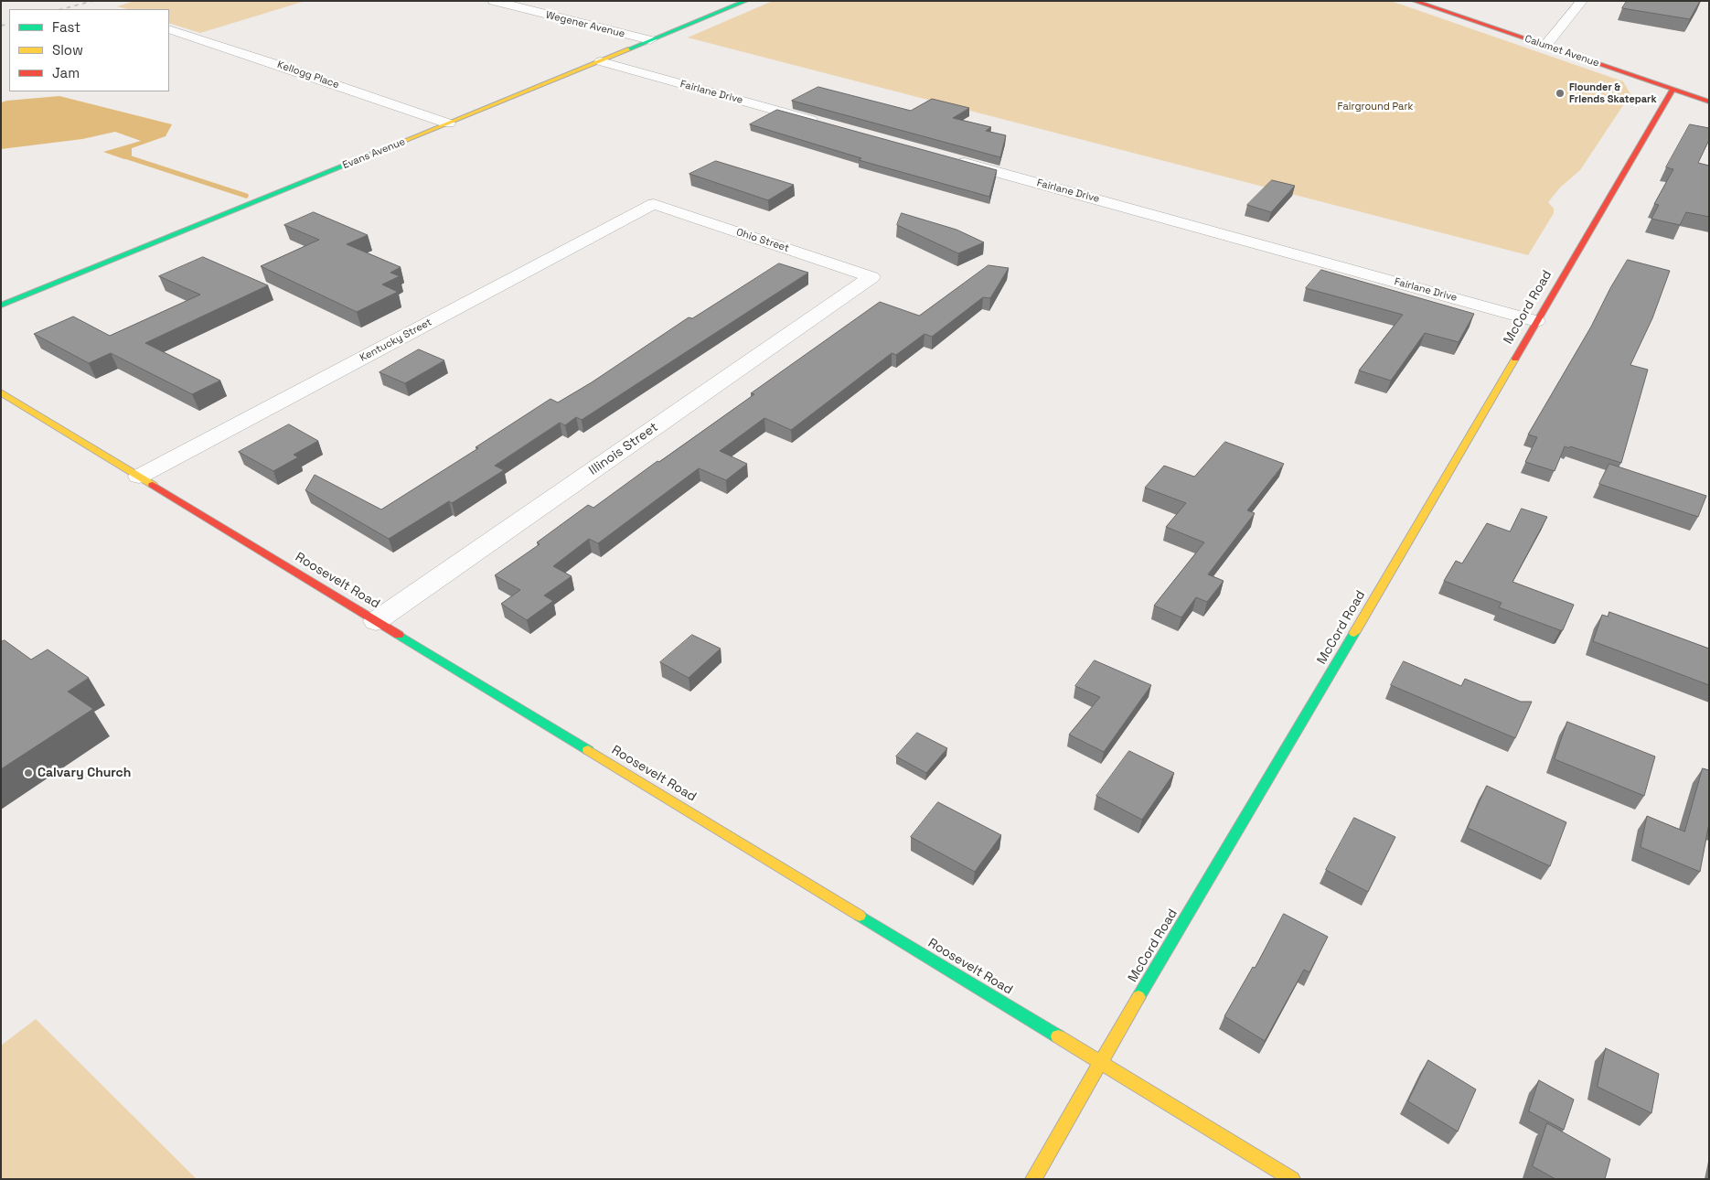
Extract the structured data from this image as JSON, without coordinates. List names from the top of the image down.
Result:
{
  "streets": {
    "street": [
      "Wegener Avenue",
      "Calumet Avenue",
      "Kellogg Place",
      "Fairlane Drive",
      "Evans Avenue",
      "Ohio Street",
      "McCord Road",
      "Kentucky Street",
      "Illinois Street",
      "Roosevelt Road"
    ]
  },
  "crossings": [
    ["Wegener Avenue", "Evans Avenue"],
    ["Calumet Avenue", "McCord Road"],
    ["Kellogg Place", "Evans Avenue"],
    ["Fairlane Drive", "Evans Avenue"],
    ["Fairlane Drive", "McCord Road"],
    ["Ohio Street", "Kentucky Street"],
    ["Ohio Street", "Illinois Street"],
    ["McCord Road", "Roosevelt Road"],
    ["Kentucky Street", "Roosevelt Road"],
    ["Illinois Street", "Roosevelt Road"]
  ],
  "parks": ["Fairground Park"],
  "places": ["Flounder & Friends Skatepark", "Calvary Church"],
  "legend": ["Fast", "Slow", "Jam"]
}
